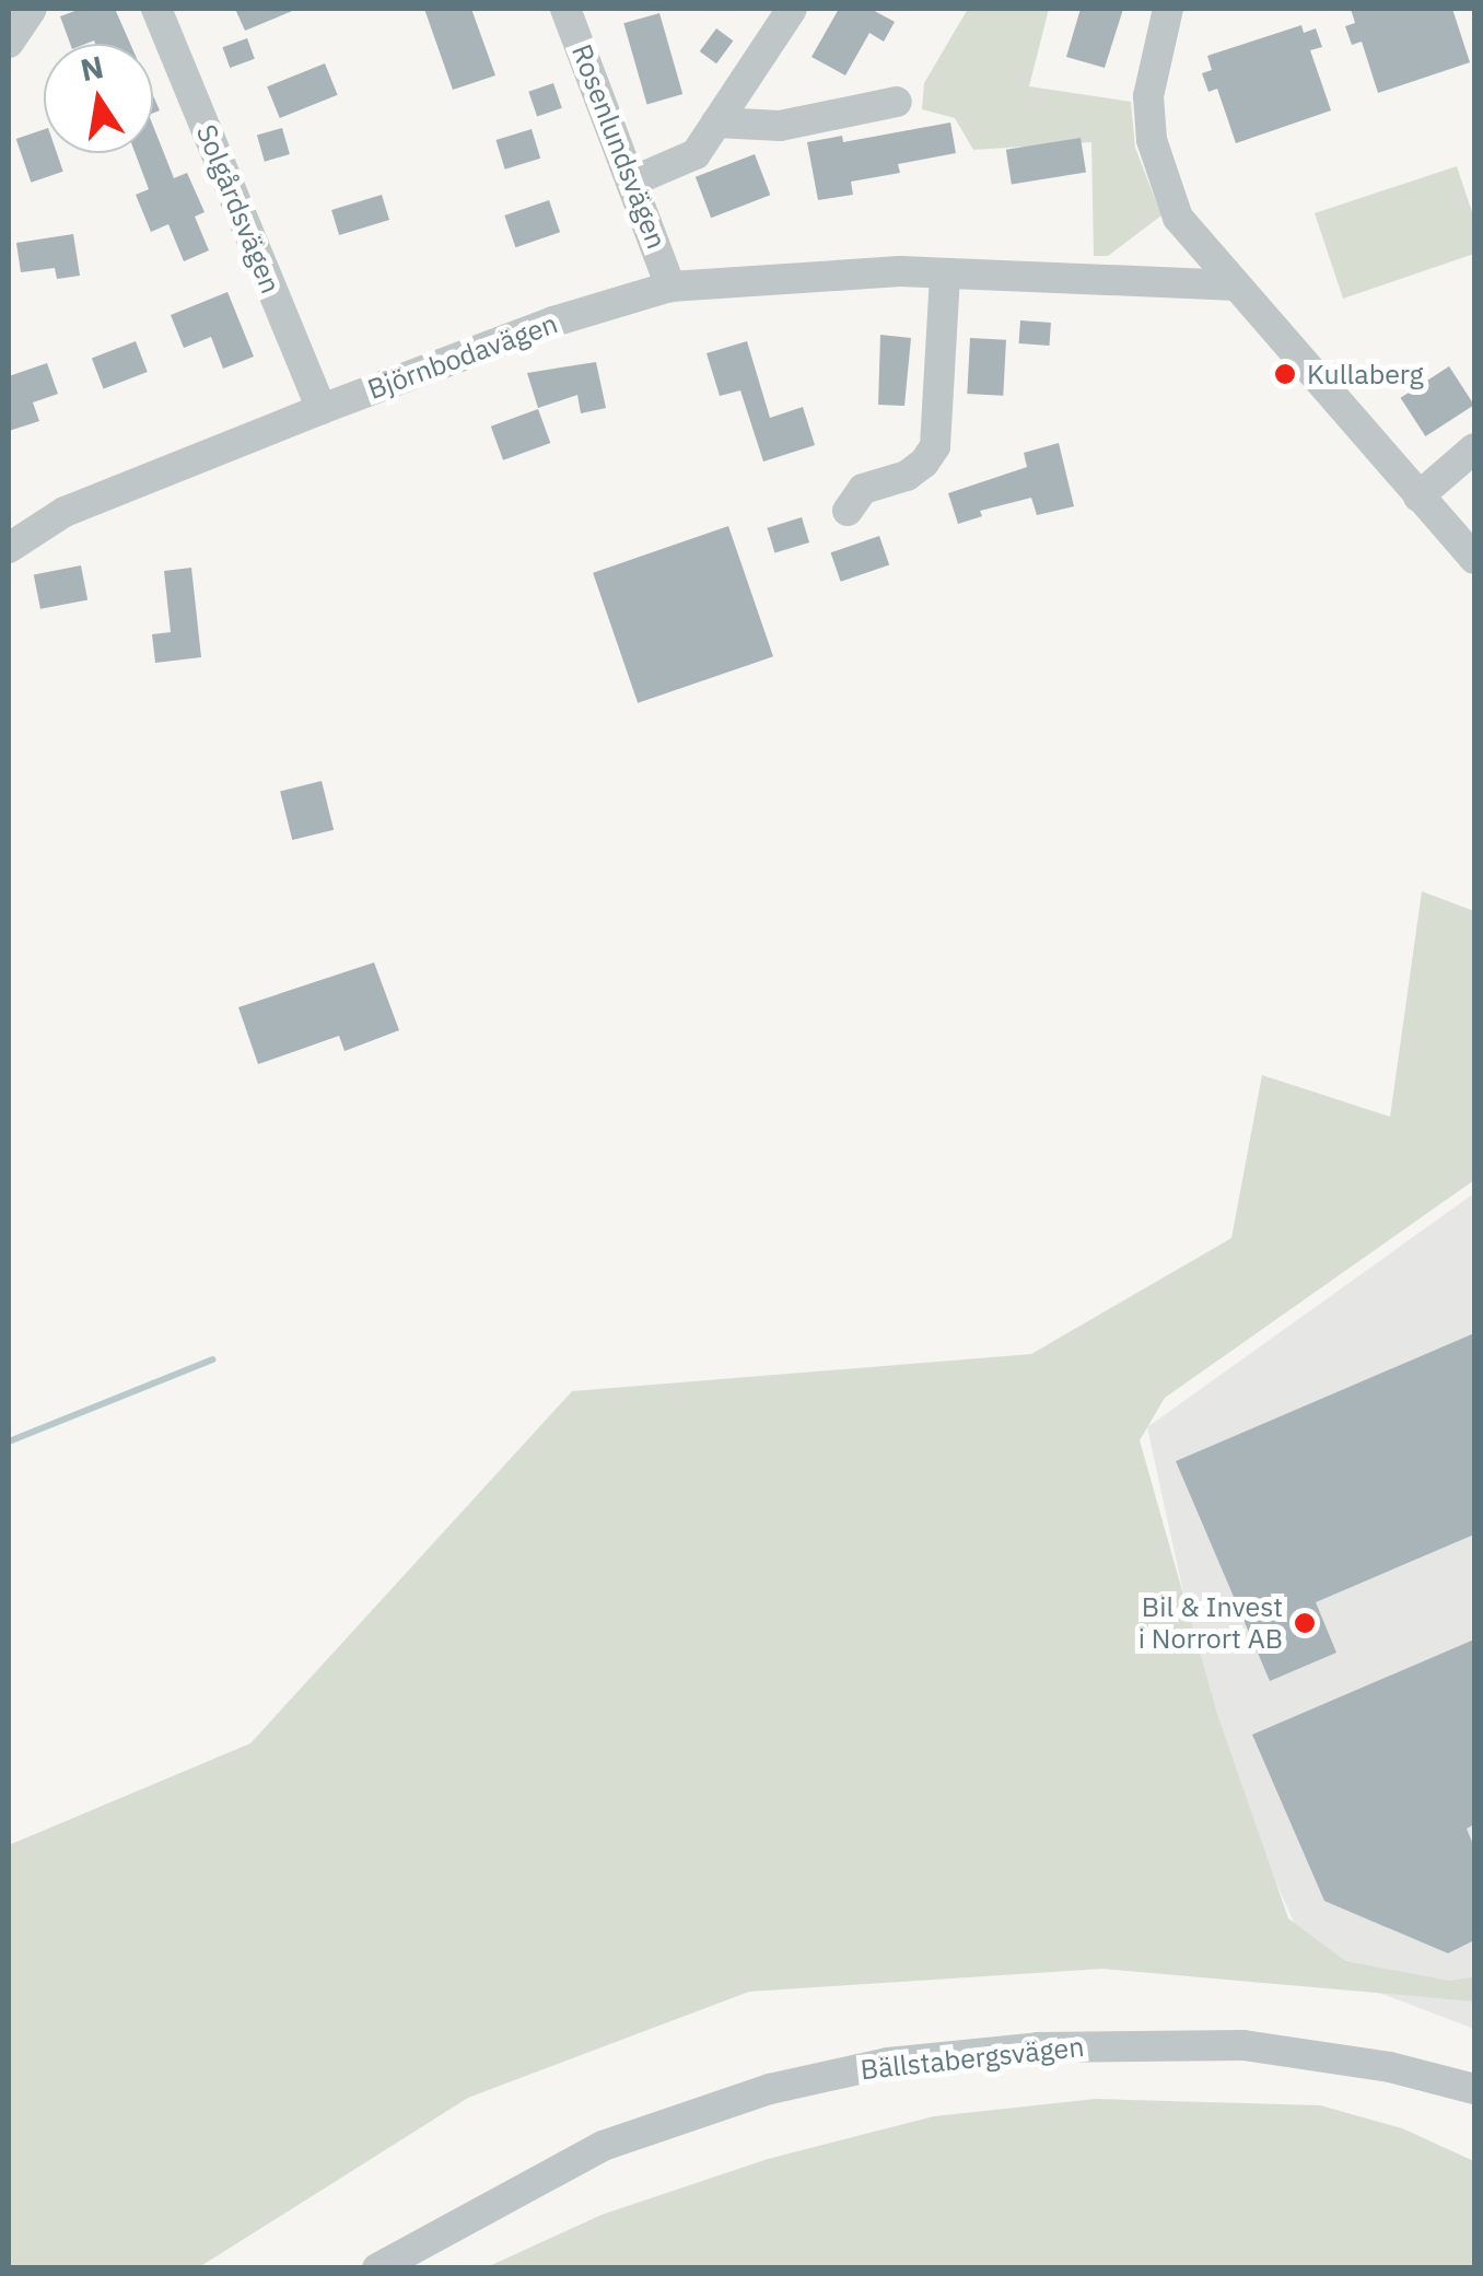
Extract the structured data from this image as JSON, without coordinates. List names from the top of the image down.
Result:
{
  "streets": {
    "street": [
      "Rosenlundsvägen",
      "Solgårdsvägen",
      "Björnbodavägen",
      "Bällstabergsvägen"
    ]
  },
  "crossings": [
    ["Rosenlundsvägen", "Björnbodavägen"],
    ["Solgårdsvägen", "Björnbodavägen"]
  ],
  "places": ["Kullaberg", "Bil & Invest i Norrort AB"],
  "north": "top"
}
